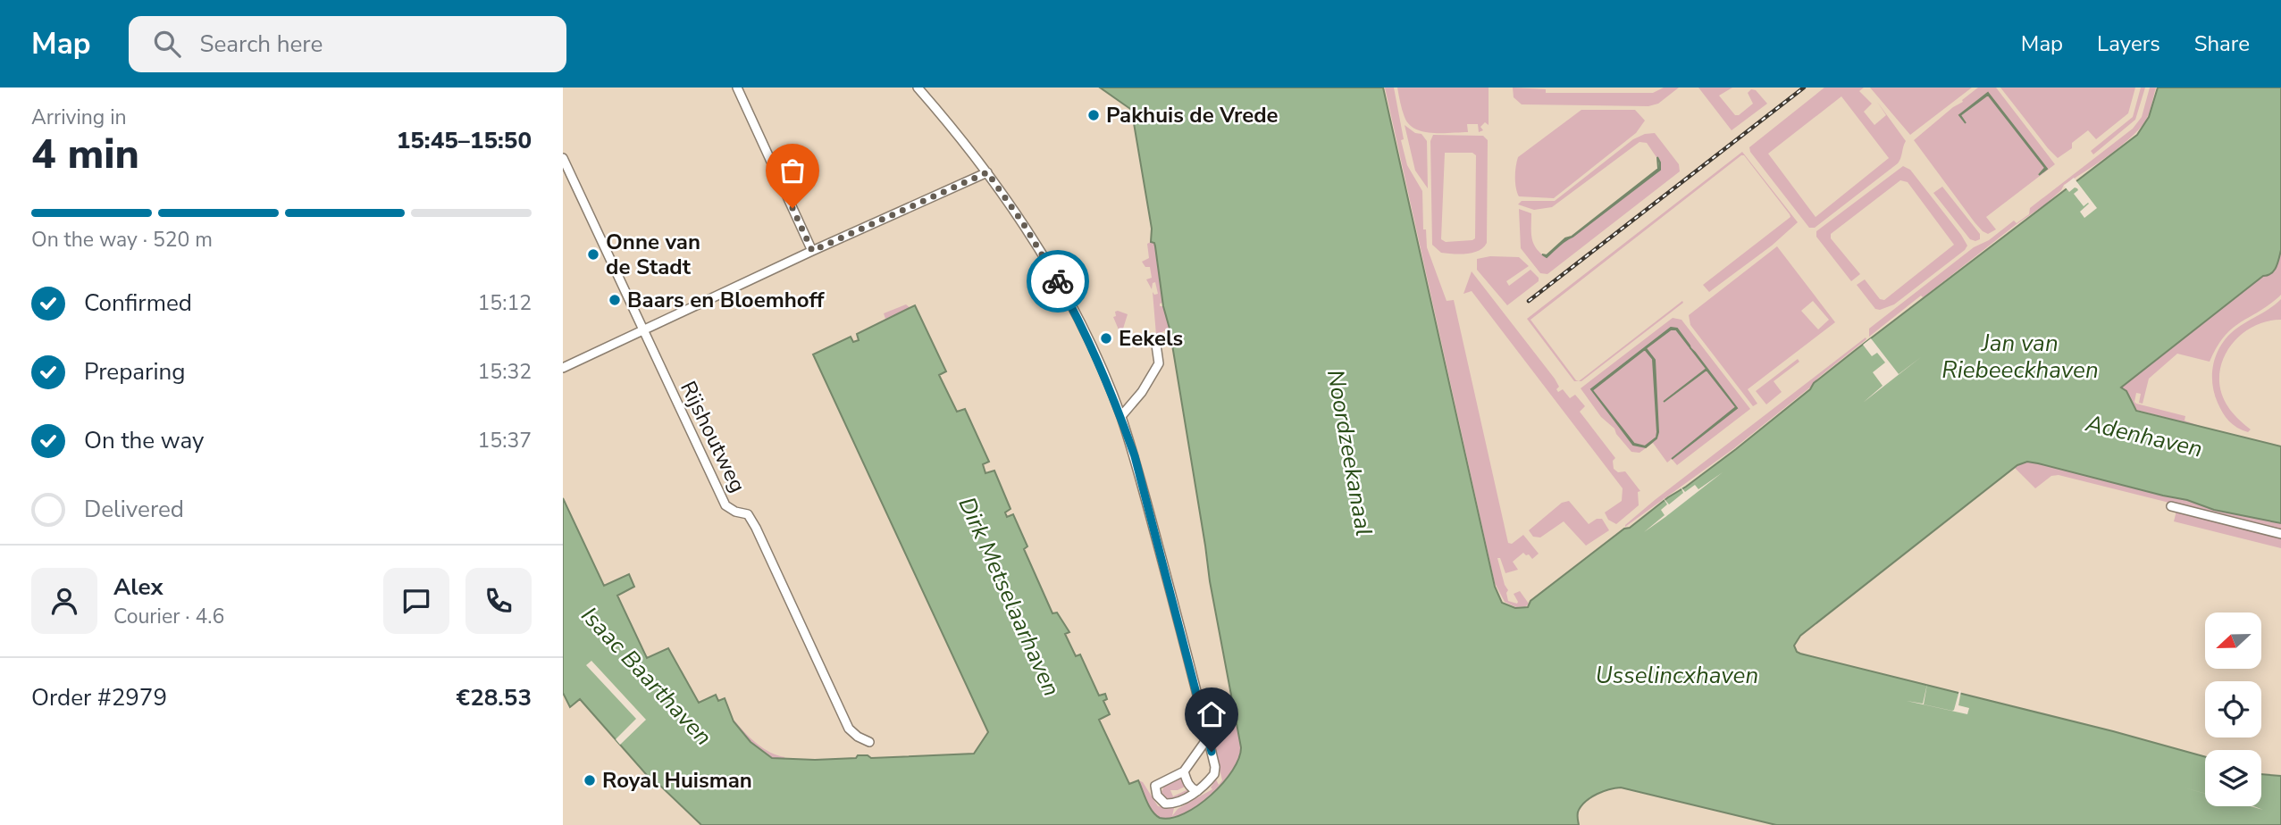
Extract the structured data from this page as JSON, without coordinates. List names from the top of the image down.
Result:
{
  "streets": {
    "street": ["Rijshoutweg"]
  },
  "water": [
    "Jan van Riebeeckhaven",
    "Adenhaven",
    "Noordzeekanaal",
    "Dirk Metselaarhaven",
    "Usselincxhaven",
    "Isaac Baarthaven"
  ],
  "places": [
    "Pakhuis de Vrede",
    "Onne van de Stadt",
    "Baars en Bloemhoff",
    "Eekels",
    "Royal Huisman"
  ],
  "north": "left",
  "page": {
    "header": "Map",
    "search": "Search here",
    "nav": ["Map", "Layers", "Share"],
    "heading": ["4 min", "Arriving in", "15:45–15:50"],
    "panel": [
      "Alex",
      "Courier · 4.6",
      "Order #2979",
      "€28.53"
    ],
    "bar": "On the way · 520 m",
    "list": [
      ["Confirmed", "15:12"],
      ["Preparing", "15:32"],
      ["On the way", "15:37"],
      "Delivered"
    ]
  }
}
